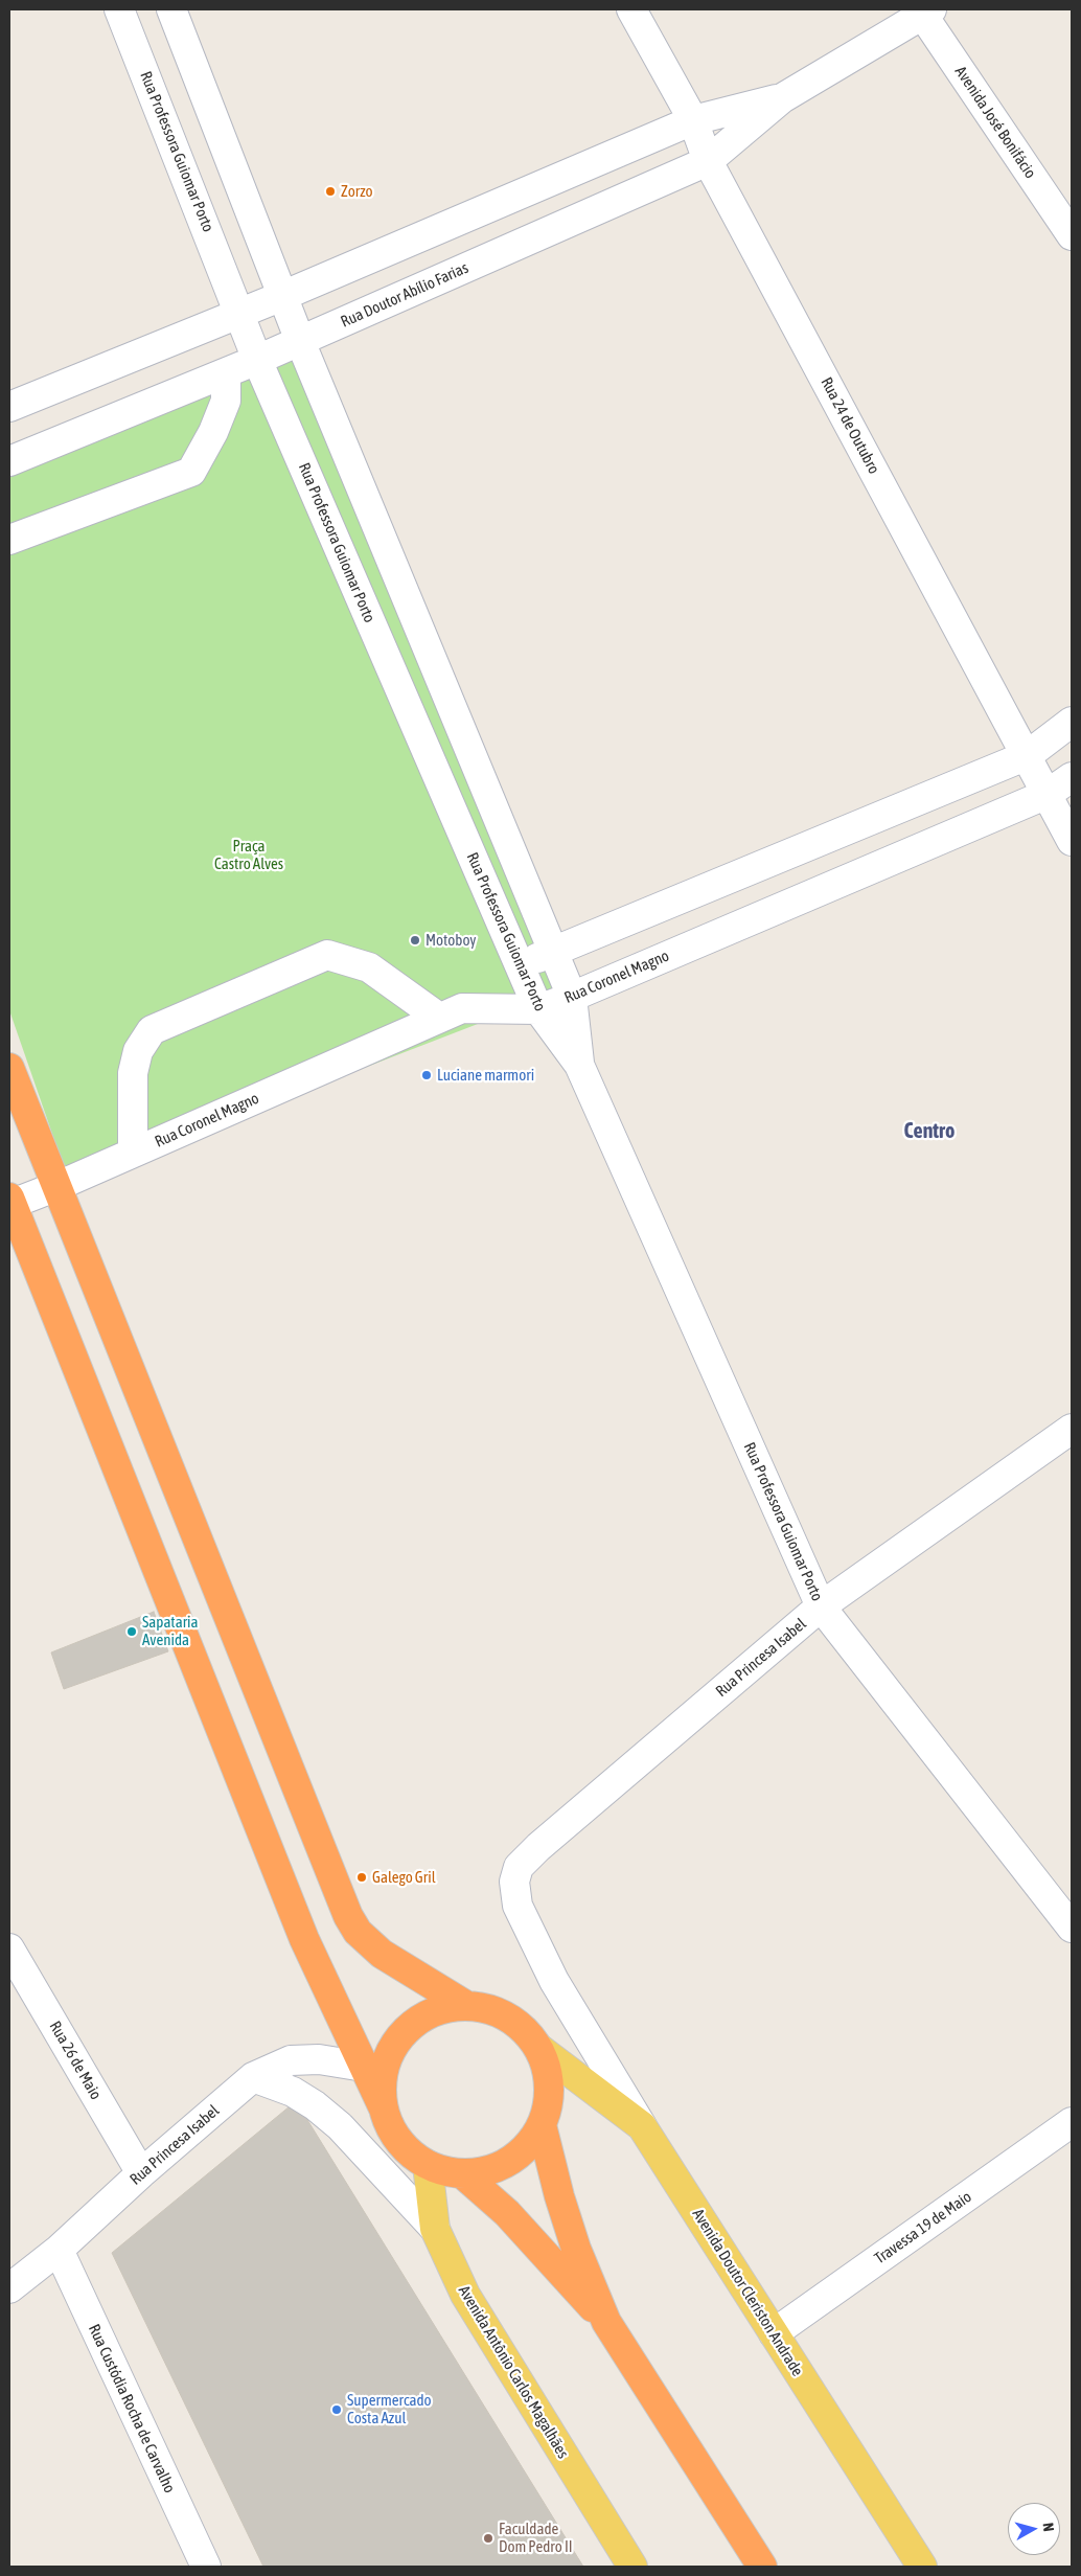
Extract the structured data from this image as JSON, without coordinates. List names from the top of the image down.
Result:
{
  "streets": {
    "main road": ["Avenida Doutor Cleriston Andrade", "Avenida Antônio Carlos Magalhães"],
    "street": [
      "Avenida José Bonifácio",
      "Rua Professora Guiomar Porto",
      "Rua Doutor Abílio Farias",
      "Rua 24 de Outubro",
      "Rua Coronel Magno",
      "Rua Princesa Isabel",
      "Rua 26 de Maio",
      "Travessa 19 de Maio",
      "Rua Custódia Rocha de Carvalho"
    ]
  },
  "crossings": [
    ["Avenida José Bonifácio", "Rua Doutor Abílio Farias"],
    ["Rua Professora Guiomar Porto", "Rua Doutor Abílio Farias"],
    ["Rua Professora Guiomar Porto", "Rua Coronel Magno"],
    ["Rua Professora Guiomar Porto", "Rua Princesa Isabel"],
    ["Rua Doutor Abílio Farias", "Rua 24 de Outubro"],
    ["Rua 24 de Outubro", "Rua Coronel Magno"],
    ["Rua Princesa Isabel", "Rua 26 de Maio"],
    ["Rua Princesa Isabel", "Avenida Doutor Cleriston Andrade"],
    ["Rua Princesa Isabel", "Rua Custódia Rocha de Carvalho"],
    ["Travessa 19 de Maio", "Avenida Doutor Cleriston Andrade"],
    ["Avenida Doutor Cleriston Andrade", "Avenida Antônio Carlos Magalhães"]
  ],
  "districts": ["Centro"],
  "parks": ["Praça Castro Alves"],
  "places": [
    "Zorzo",
    "Motoboy",
    "Luciane marmori",
    "Sapataria Avenida",
    "Galego Gril",
    "Supermercado Costa Azul",
    "Faculdade Dom Pedro II"
  ],
  "north": "right"
}
